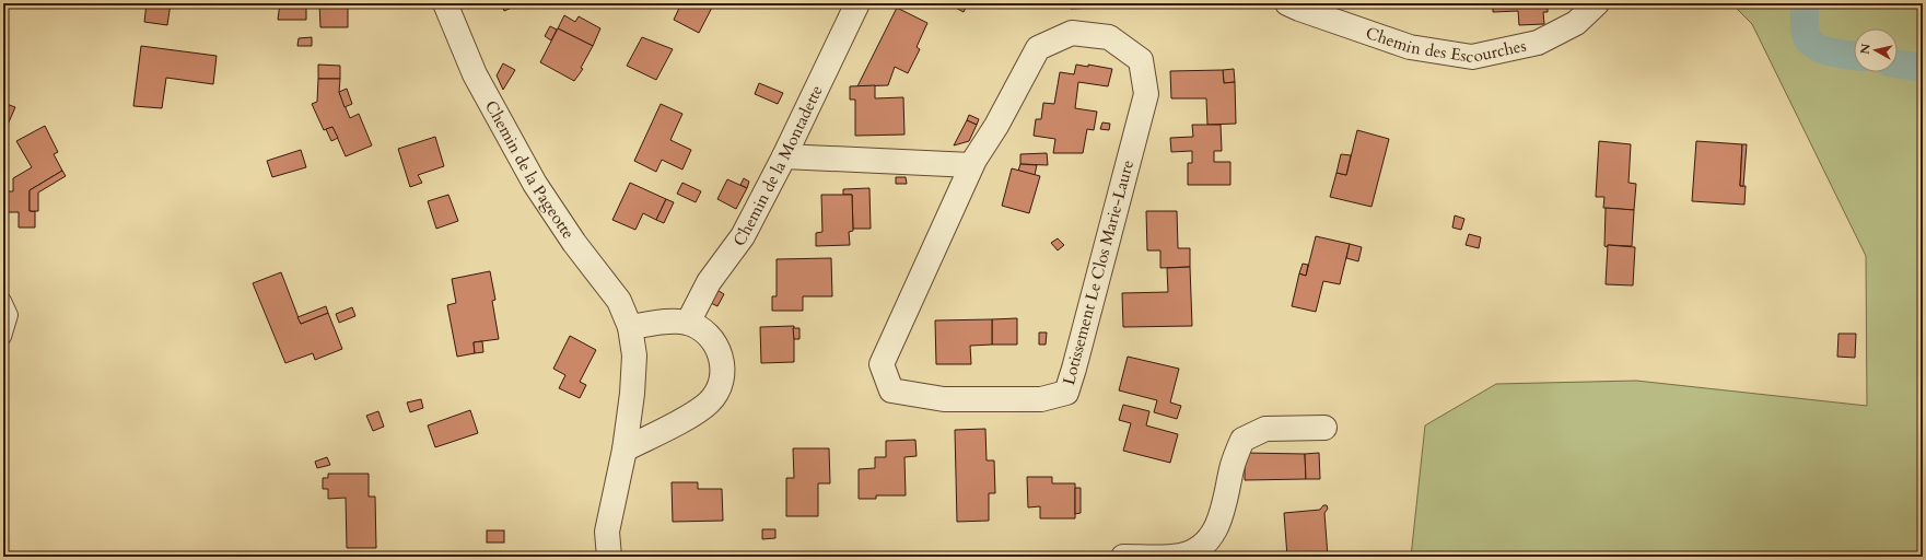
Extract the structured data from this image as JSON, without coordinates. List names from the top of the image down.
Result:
{
  "streets": {
    "street": [
      "Chemin des Escourches",
      "Chemin de la Montadette",
      "Chemin de la Pageotte",
      "Lotissement Le Clos Marie-Laure"
    ]
  },
  "north": "left"
}
